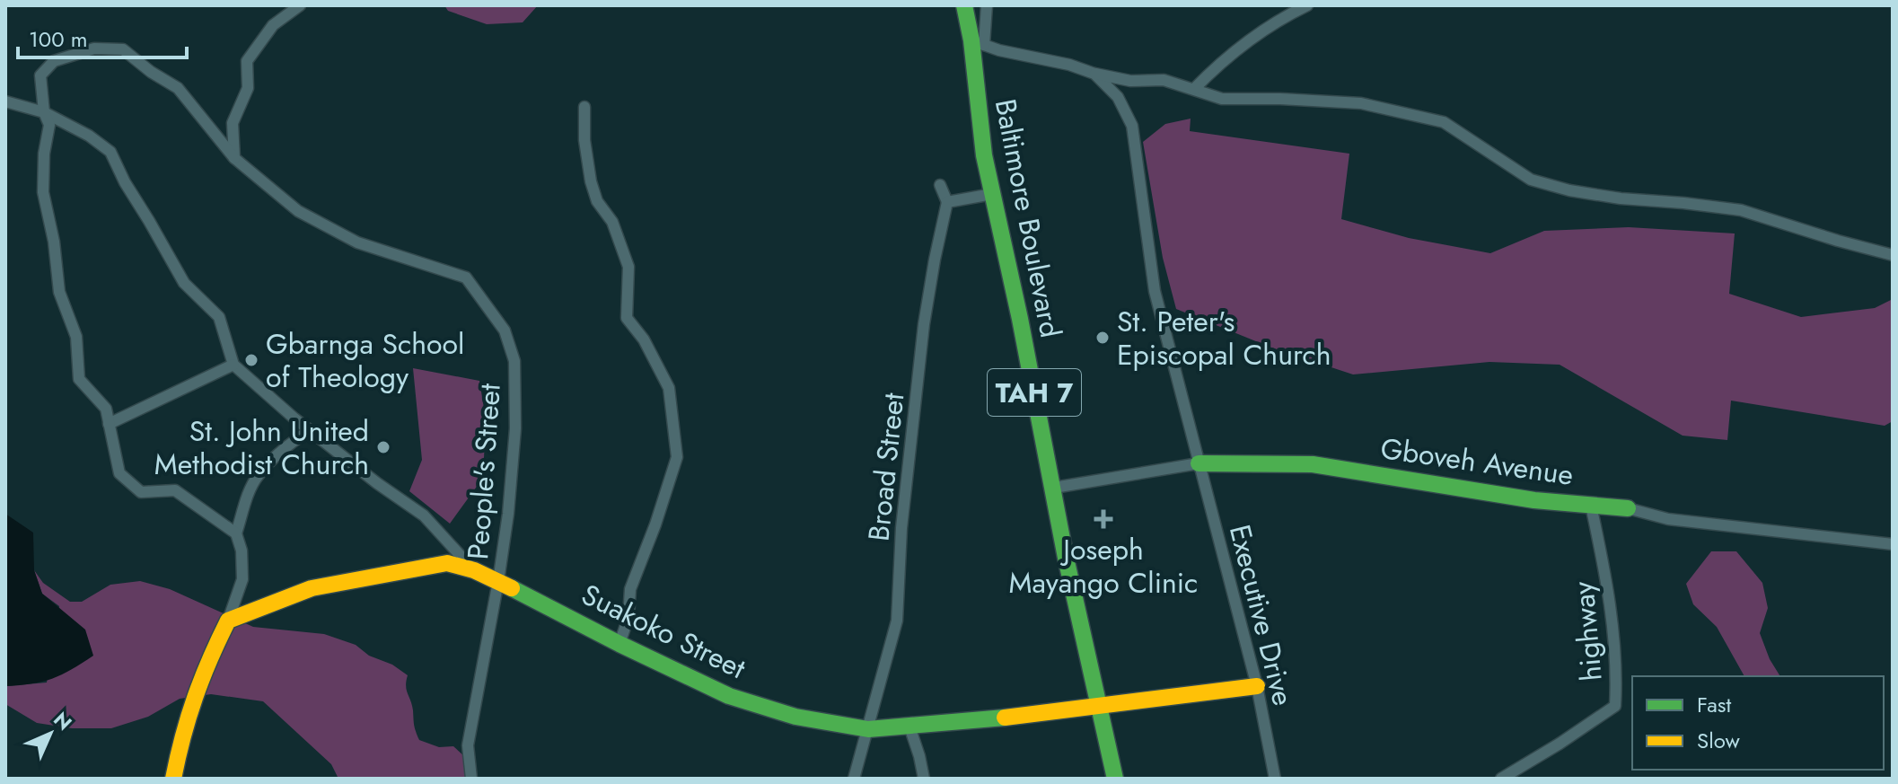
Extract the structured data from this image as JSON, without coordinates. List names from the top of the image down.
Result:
{
  "streets": {
    "main road": [
      "Baltimore Boulevard",
      "TAH 7",
      "Gboveh Avenue",
      "Suakoko Street"
    ],
    "street": [
      "Broad Street",
      "People's Street",
      "Executive Drive",
      "highway"
    ]
  },
  "crossings": [
    ["Baltimore Boulevard", "Gboveh Avenue"],
    ["Baltimore Boulevard", "Suakoko Street"],
    ["Gboveh Avenue", "Executive Drive"],
    ["Gboveh Avenue", "highway"],
    ["Broad Street", "Suakoko Street"],
    ["People's Street", "Suakoko Street"],
    ["Executive Drive", "Suakoko Street"]
  ],
  "places": {
    "other": ["St. Peter's Episcopal Church", "Gbarnga School of Theology", "St. John United Methodist Church"],
    "health": ["Joseph Mayango Clinic"]
  },
  "legend": ["Fast", "Slow"],
  "scale_bar": "100 m",
  "north": "top right"
}
